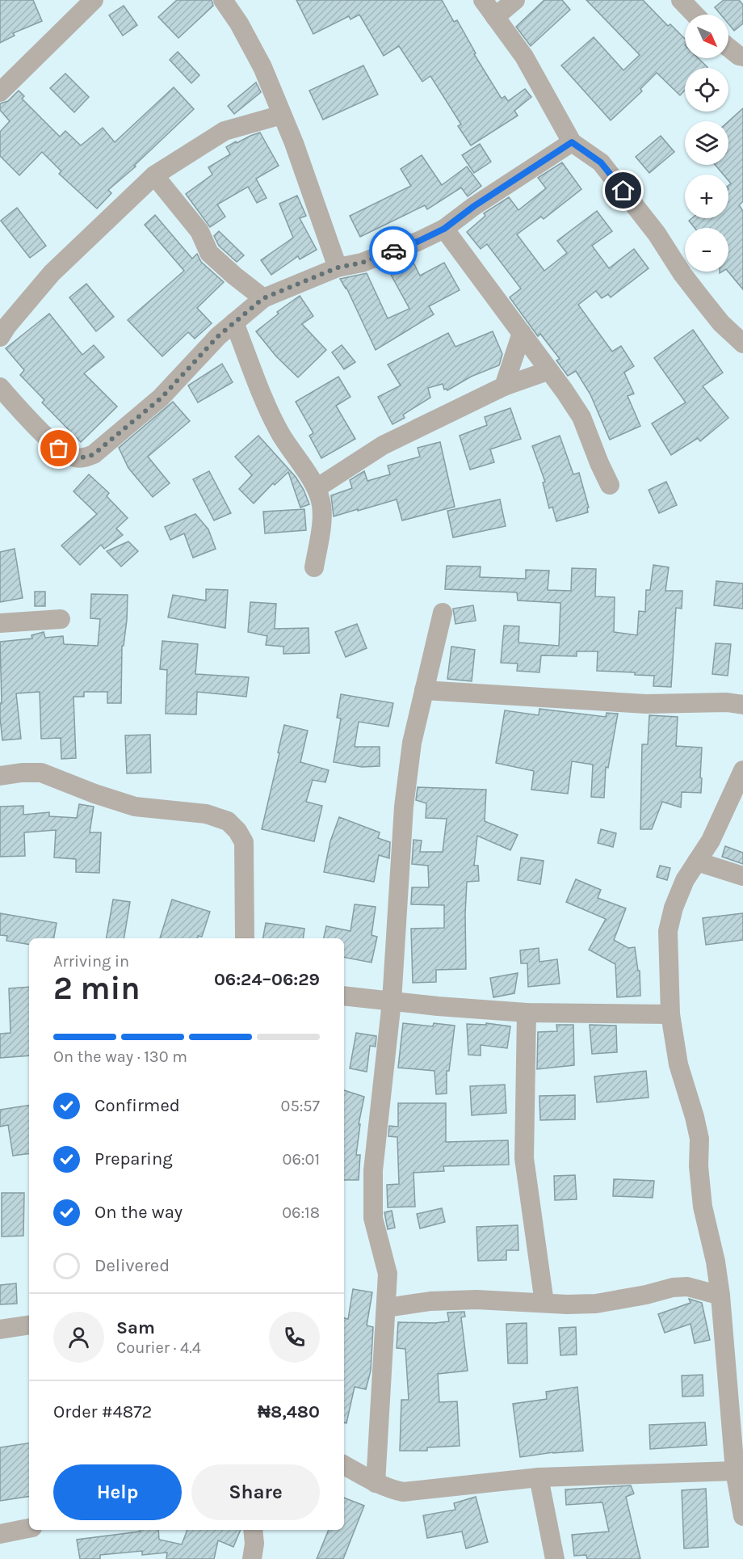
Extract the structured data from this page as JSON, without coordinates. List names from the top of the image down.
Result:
{
  "north": "bottom right",
  "page": {
    "map_buttons": ["+", "−"],
    "heading": ["2 min", "Arriving in", "06:24–06:29"],
    "panel": [
      "Sam",
      "Courier · 4.4",
      "Order #4872",
      "₦8,480"
    ],
    "bar": "On the way · 130 m",
    "list": [
      ["Confirmed", "05:57"],
      ["Preparing", "06:01"],
      ["On the way", "06:18"],
      "Delivered"
    ],
    "buttons": ["Help", "Share"]
  }
}
